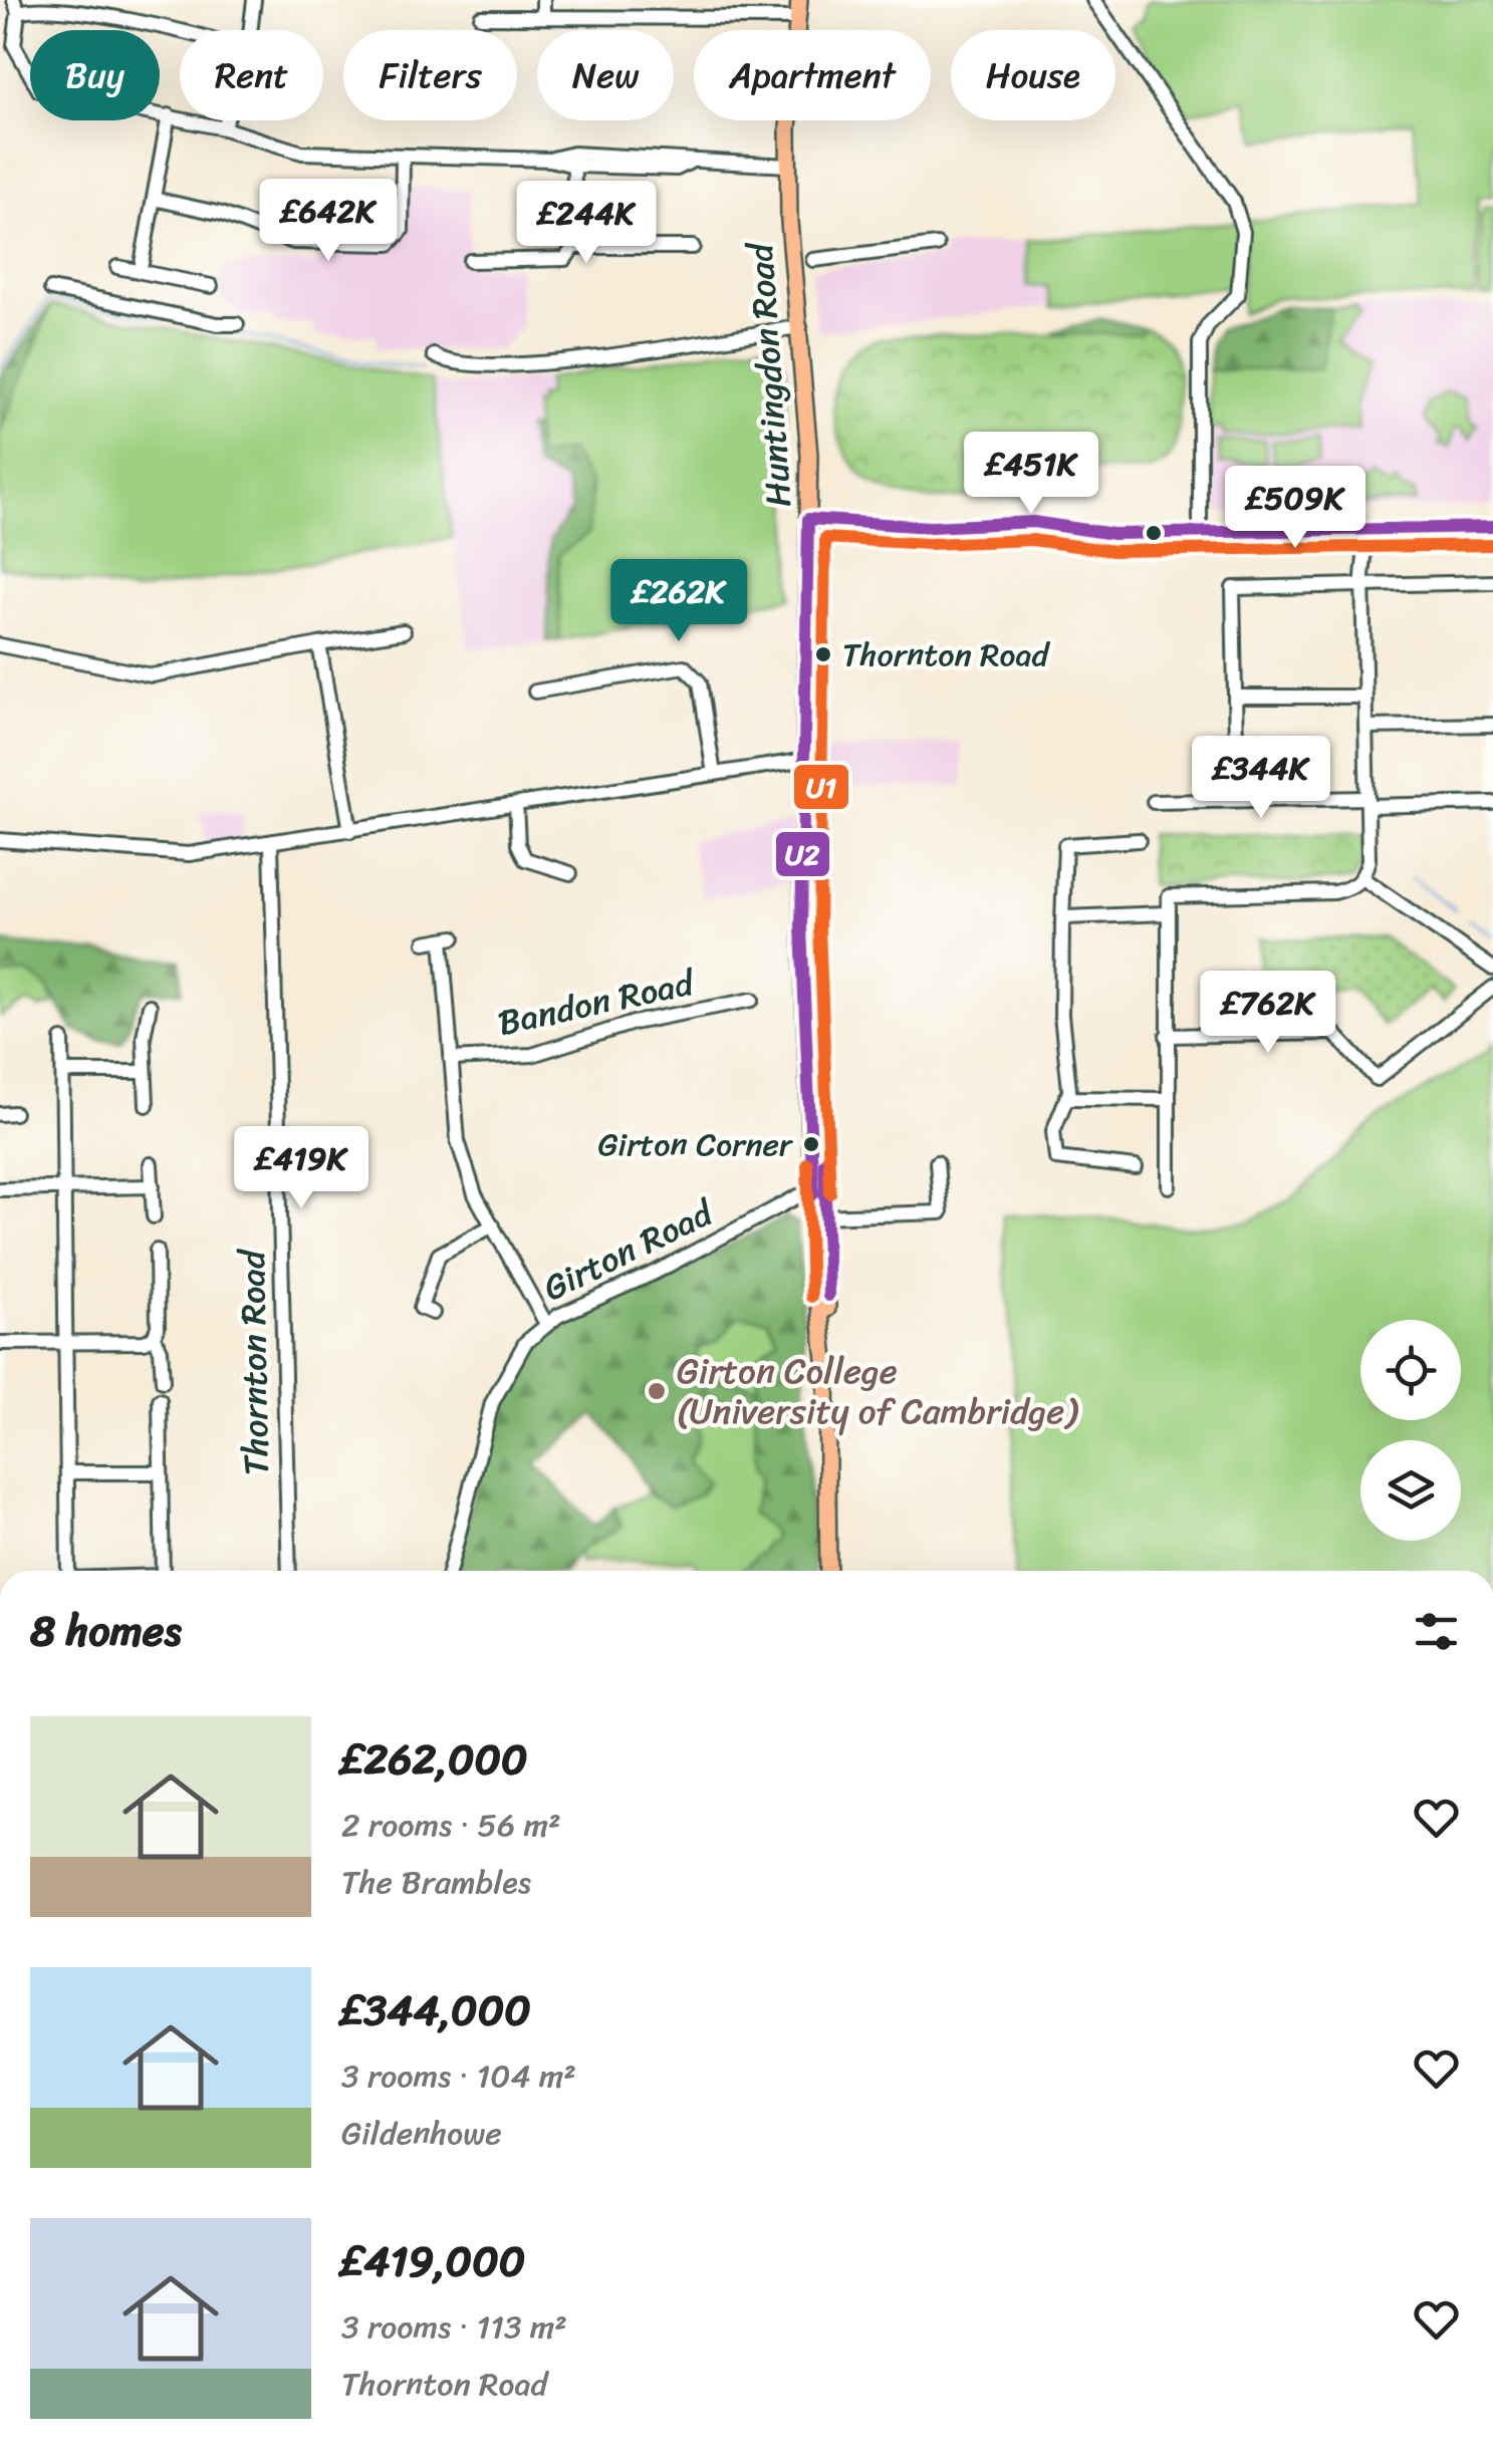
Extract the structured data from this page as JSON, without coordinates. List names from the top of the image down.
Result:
{
  "streets": {
    "main road": ["Huntingdon Road"],
    "street": ["Bandon Road", "Girton Road", "Thornton Road"]
  },
  "crossings": [
    ["Huntingdon Road", "Girton Road"]
  ],
  "places": ["Thornton Road", "Girton Corner", "Girton College (University of Cambridge)"],
  "lines": ["transit line U2", "transit line U1"],
  "page": {
    "chip": [
      "Buy",
      "Rent",
      "Filters",
      "New",
      "Apartment",
      "House"
    ],
    "price": [
      "£642K",
      "£244K",
      "£451K",
      "£509K",
      "£262K",
      "£344K",
      "£762K",
      "£419K"
    ],
    "heading": "8 homes",
    "list": [
      {
        "name": "£262,000",
        "note": "2 rooms · 56 m² · The Brambles"
      },
      {
        "name": "£344,000",
        "note": "3 rooms · 104 m² · Gildenhowe"
      },
      {
        "name": "£419,000",
        "note": "3 rooms · 113 m² · Thornton Road"
      }
    ]
  }
}
